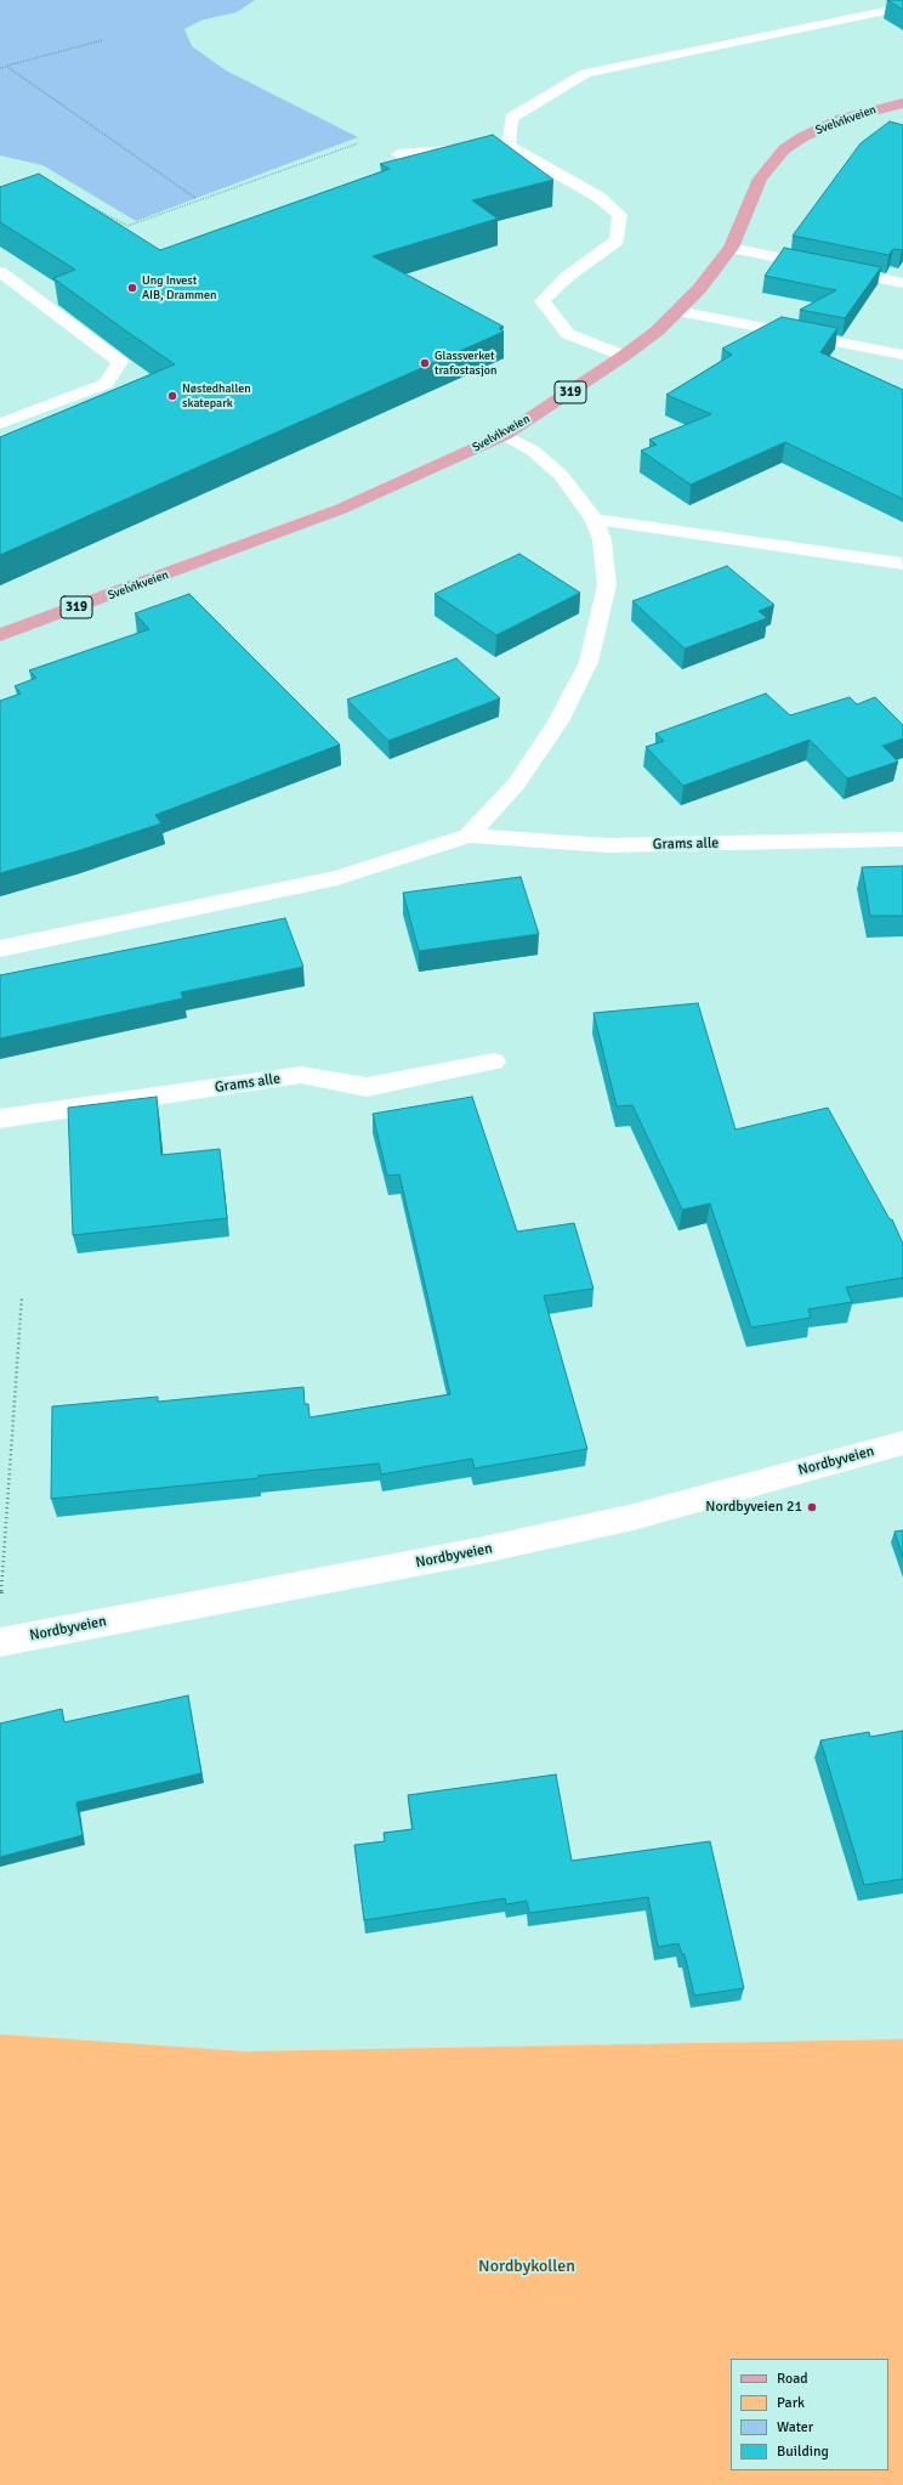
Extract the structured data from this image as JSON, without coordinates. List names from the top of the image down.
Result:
{
  "streets": {
    "main road": ["Svelvikveien", "319"],
    "street": ["Grams alle", "Nordbyveien"]
  },
  "crossings": [
    ["Svelvikveien", "Grams alle"]
  ],
  "parks": ["Nordbykollen"],
  "places": [
    "Ung Invest AIB, Drammen",
    "Glassverket trafostasjon",
    "Nøstedhallen skatepark",
    "Nordbyveien 21"
  ],
  "legend": [
    "Road",
    "Park",
    "Water",
    "Building"
  ]
}
